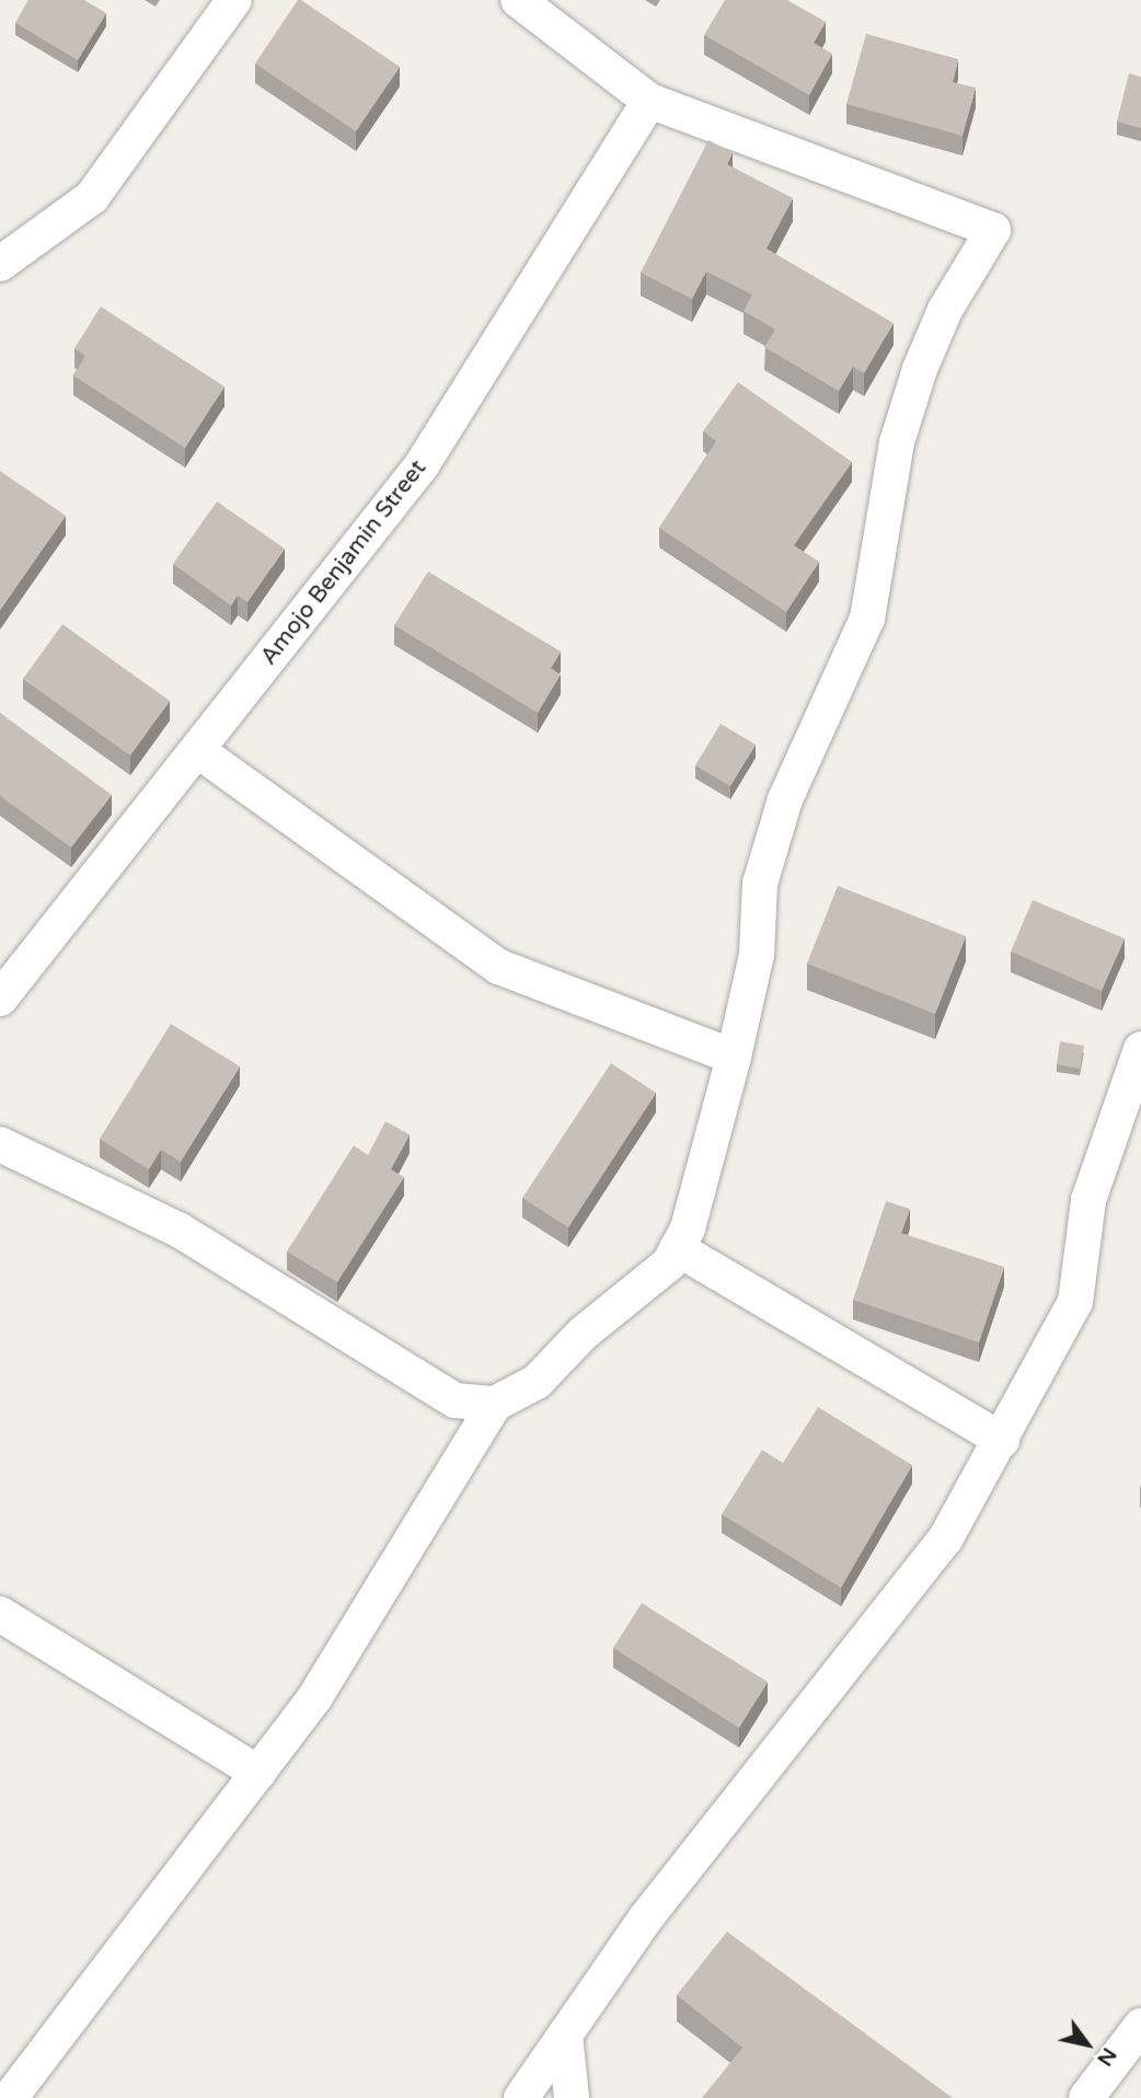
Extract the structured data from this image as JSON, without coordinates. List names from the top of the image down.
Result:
{
  "streets": {
    "street": ["Amojo Benjamin Street"]
  },
  "north": "bottom right"
}
